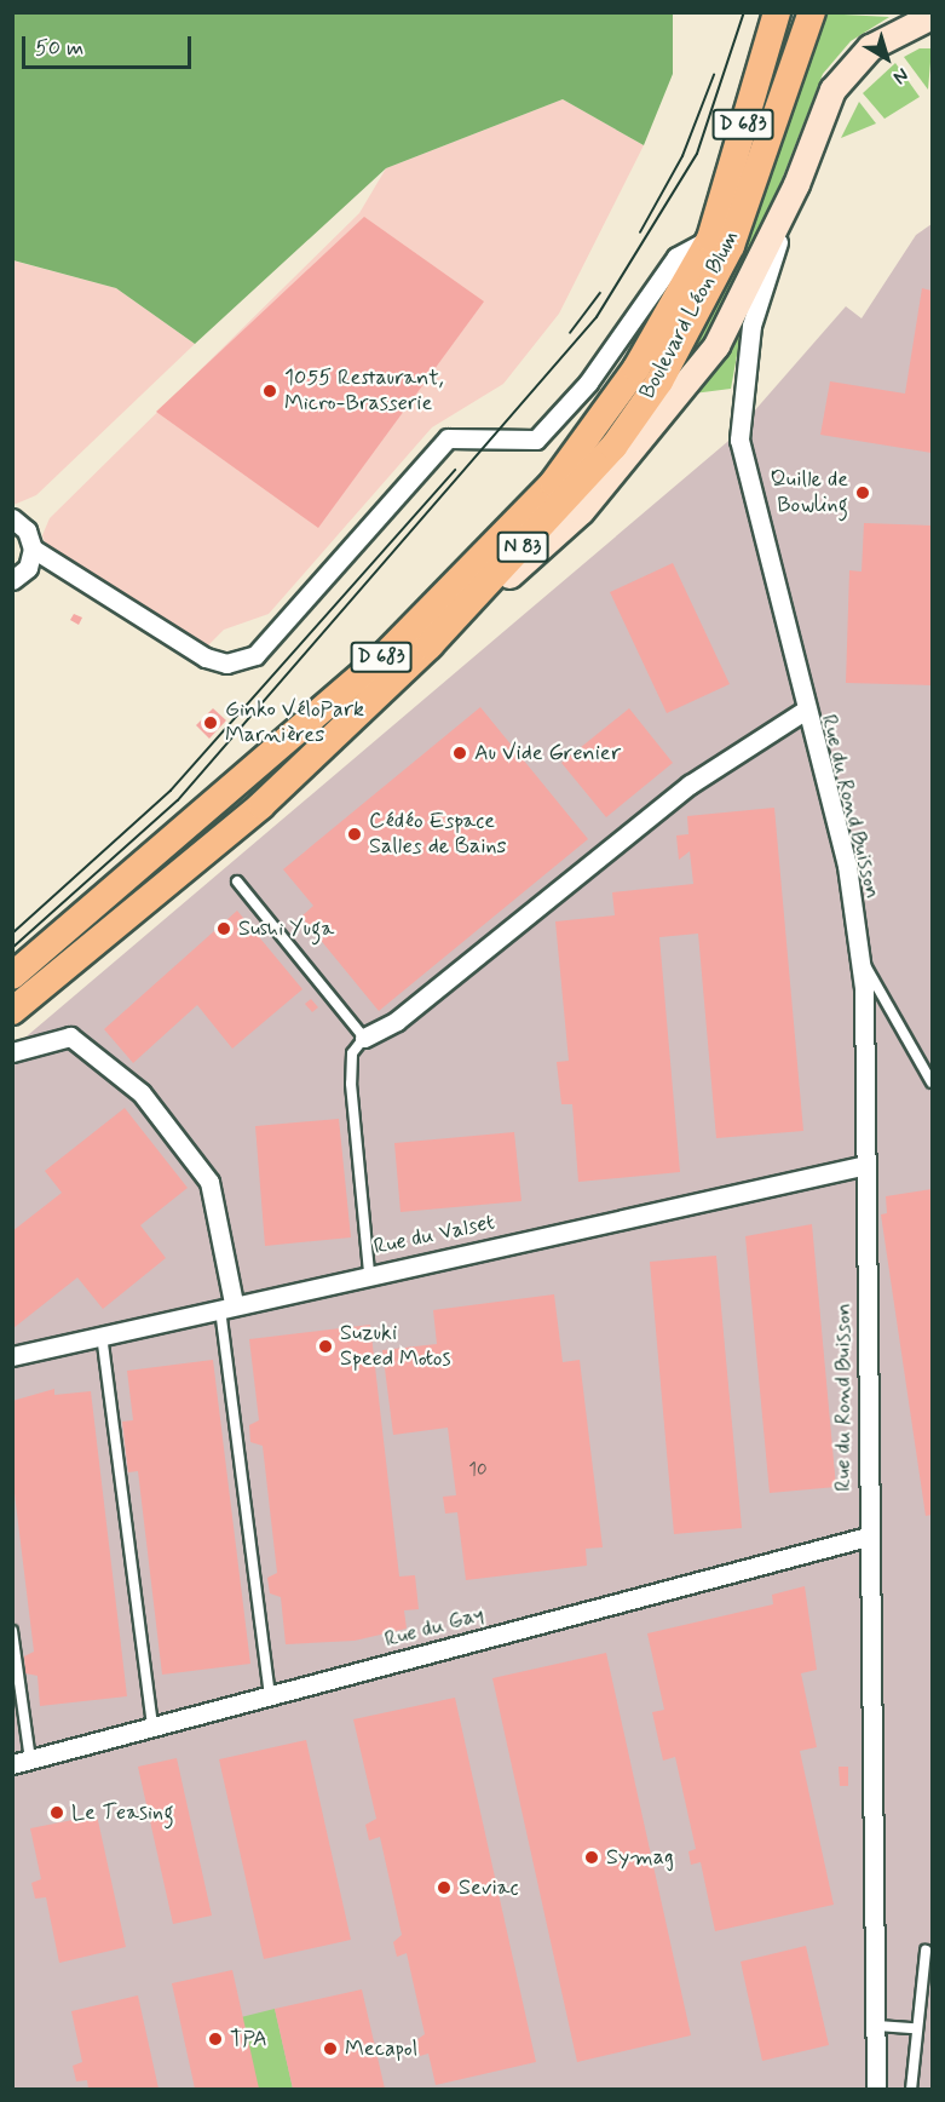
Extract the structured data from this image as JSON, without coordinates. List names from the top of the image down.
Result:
{
  "streets": {
    "main road": ["D 683", "Boulevard Léon Blum", "N 83"],
    "street": ["Rue du Rond Buisson", "Rue du Valset", "Rue du Gay"]
  },
  "crossings": [
    ["D 683", "Boulevard Léon Blum"],
    ["D 683", "Rue du Rond Buisson"],
    ["Rue du Rond Buisson", "Rue du Valset"],
    ["Rue du Rond Buisson", "Rue du Gay"]
  ],
  "places": [
    "1055 Restaurant, Micro-Brasserie",
    "Quille de Bowling",
    "Ginko VéloPark Marnières",
    "Au Vide Grenier",
    "Cédéo Espace Salles de Bains",
    "Sushi Yuga",
    "Suzuki Speed Motos",
    "Le Teasing",
    "Symag",
    "Seviac",
    "TPA",
    "Mecapol"
  ],
  "house_numbers": ["10"],
  "scale_bar": "50 m",
  "north": "bottom right"
}
